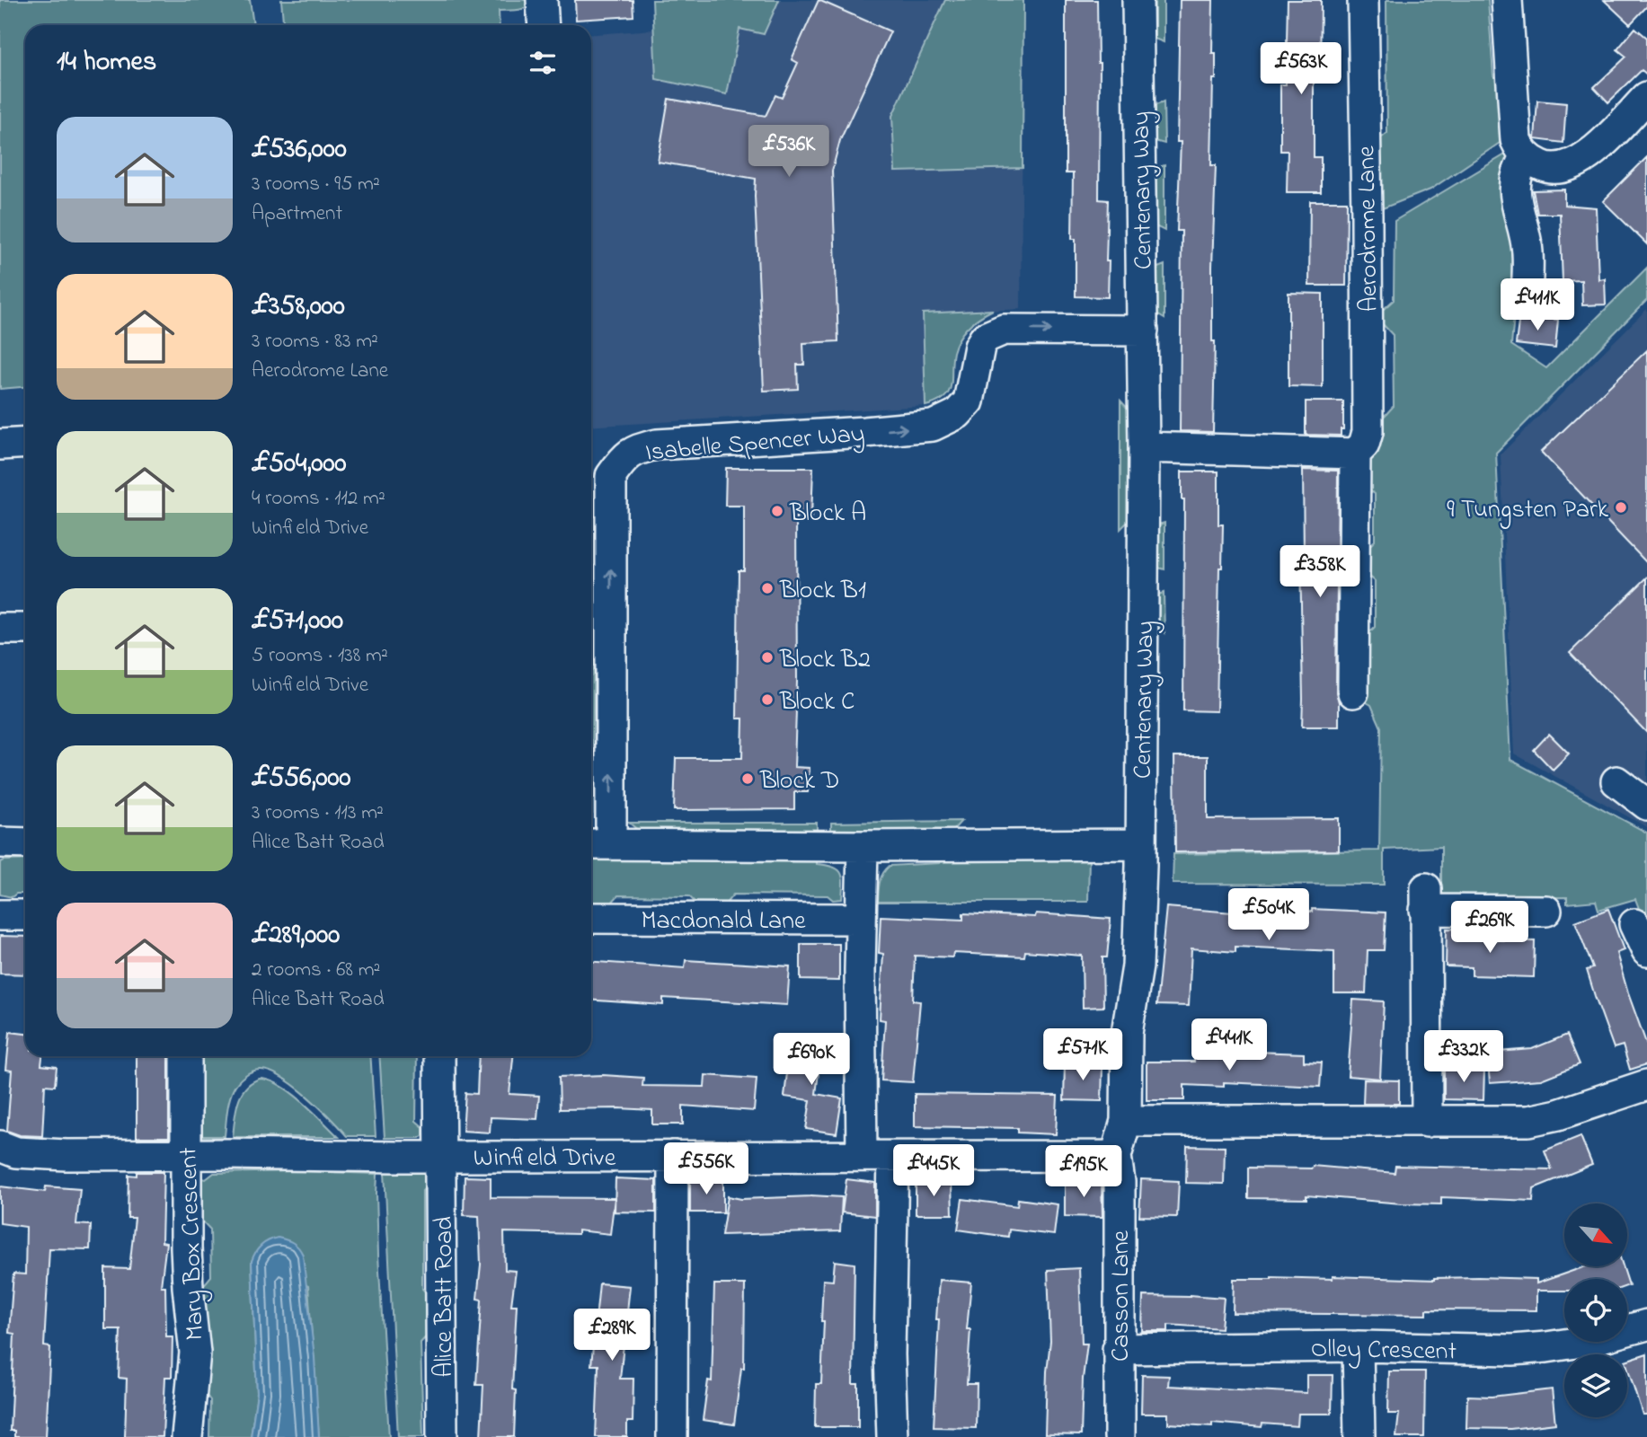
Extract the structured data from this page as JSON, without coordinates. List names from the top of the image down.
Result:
{
  "streets": {
    "street": [
      "Centenary Way",
      "Aerodrome Lane",
      "Isabelle Spencer Way",
      "Macdonald Lane",
      "Winfield Drive",
      "Mary Box Crescent",
      "Casson Lane",
      "Alice Batt Road",
      "Olley Crescent"
    ]
  },
  "crossings": [
    ["Centenary Way", "Isabelle Spencer Way"],
    ["Winfield Drive", "Mary Box Crescent"],
    ["Winfield Drive", "Casson Lane"],
    ["Winfield Drive", "Alice Batt Road"],
    ["Casson Lane", "Olley Crescent"]
  ],
  "places": [
    "9 Tungsten Park",
    "Block A",
    "Block B1",
    "Block B2",
    "Block C",
    "Block D"
  ],
  "north": "bottom right",
  "page": {
    "heading": "14 homes",
    "price": [
      "£563K",
      "£536K",
      "£411K",
      "£358K",
      "£504K",
      "£269K",
      "£441K",
      "£571K",
      "£332K",
      "£690K",
      "£556K",
      "£445K",
      "£195K",
      "£289K"
    ],
    "list": [
      {
        "name": "£536,000",
        "note": "3 rooms · 95 m² · Apartment"
      },
      {
        "name": "£358,000",
        "note": "3 rooms · 83 m² · Aerodrome Lane"
      },
      {
        "name": "£504,000",
        "note": "4 rooms · 112 m² · Winfield Drive"
      },
      {
        "name": "£571,000",
        "note": "5 rooms · 138 m² · Winfield Drive"
      },
      {
        "name": "£556,000",
        "note": "3 rooms · 113 m² · Alice Batt Road"
      },
      {
        "name": "£289,000",
        "note": "2 rooms · 68 m² · Alice Batt Road"
      }
    ]
  }
}
